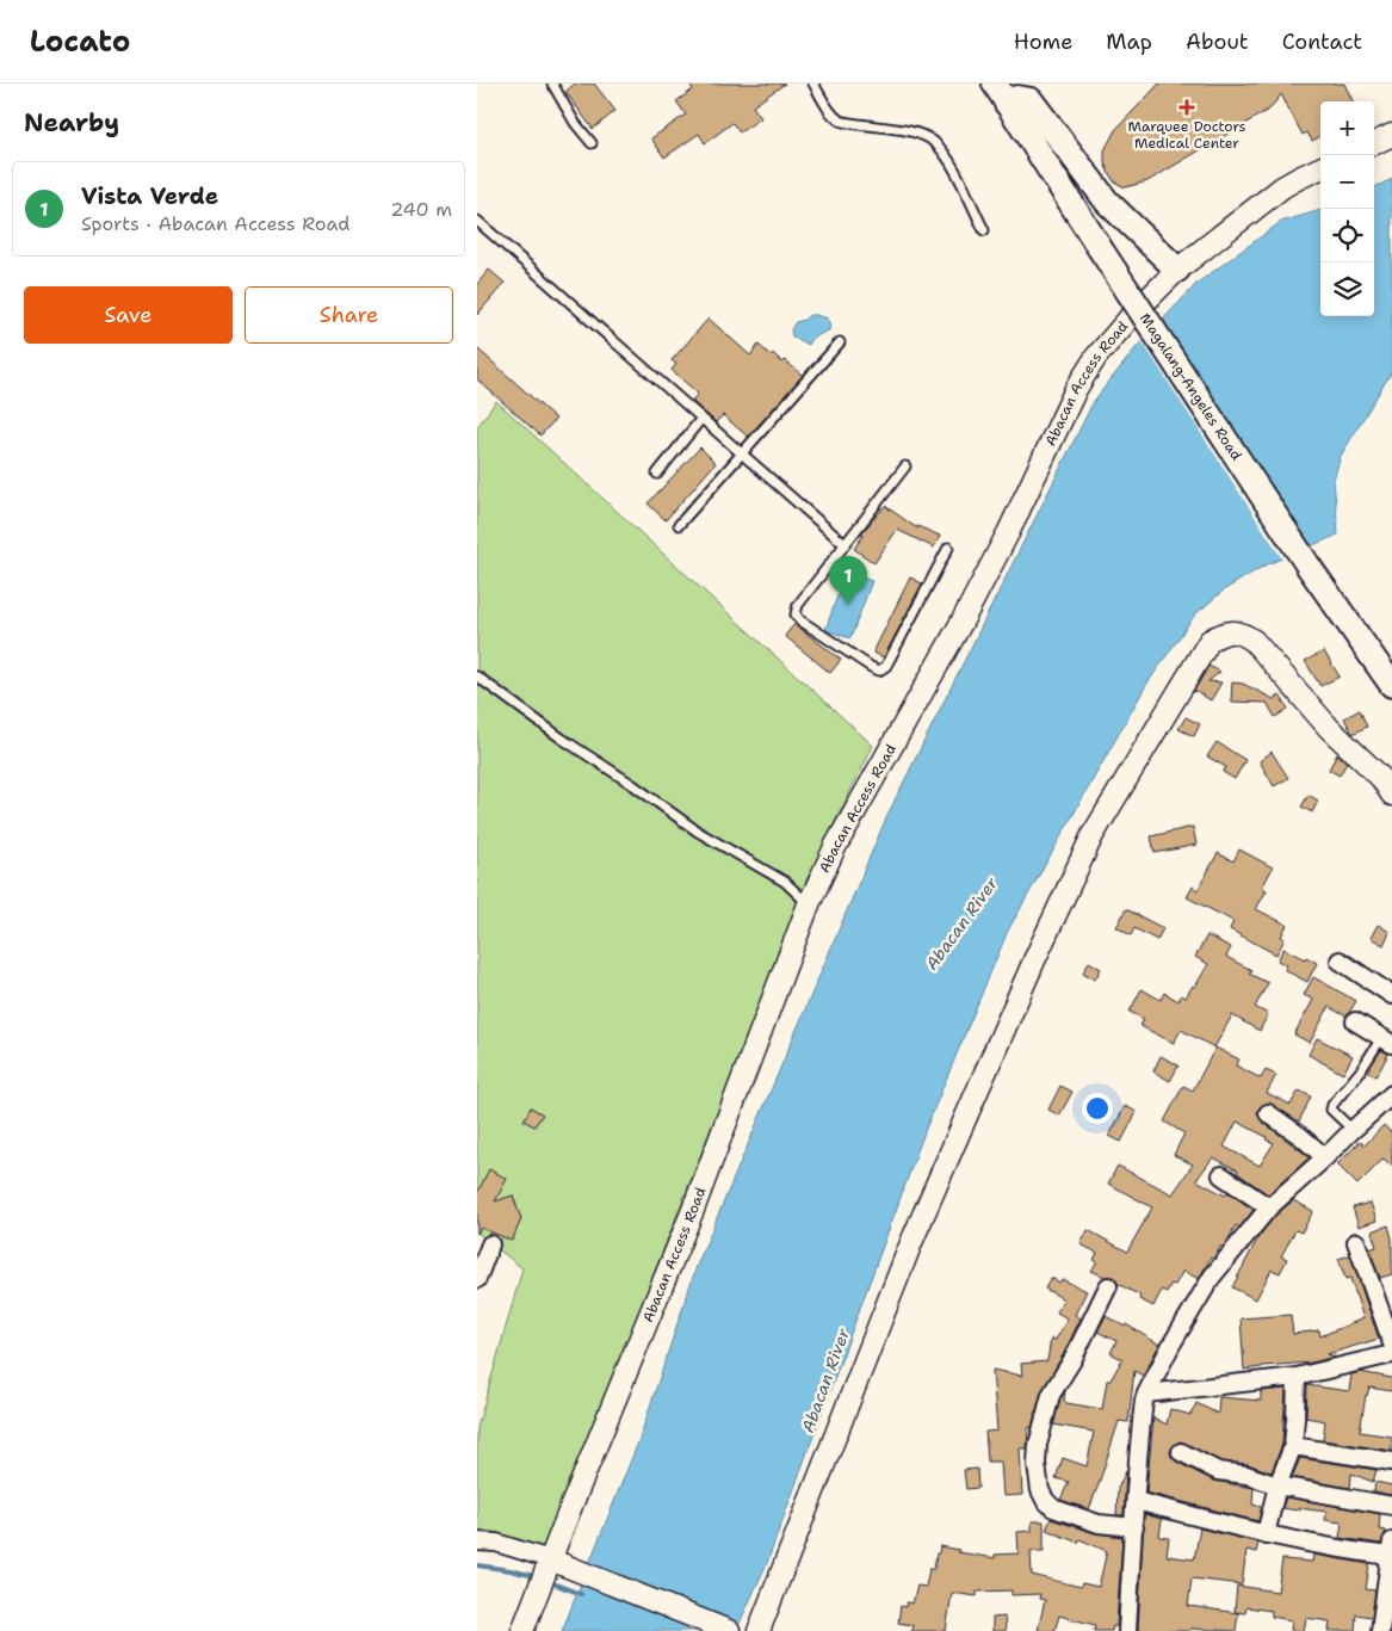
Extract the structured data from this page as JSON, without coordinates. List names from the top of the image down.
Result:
{
  "streets": {
    "main road": ["Magalang-Angeles Road"],
    "street": ["Abacan Access Road"]
  },
  "water": ["Abacan River"],
  "places": {
    "health": ["Marquee Doctors Medical Center"]
  },
  "page": {
    "header": "Locato",
    "nav": [
      "Home",
      "Map",
      "About",
      "Contact"
    ],
    "heading": "Nearby",
    "map_buttons": ["+", "−"],
    "list": [
      {
        "mark": "1",
        "name": "Vista Verde",
        "note": "Sports · Abacan Access Road",
        "value": "240 m"
      }
    ],
    "buttons": ["Save", "Share"],
    "pins": "1"
  }
}
